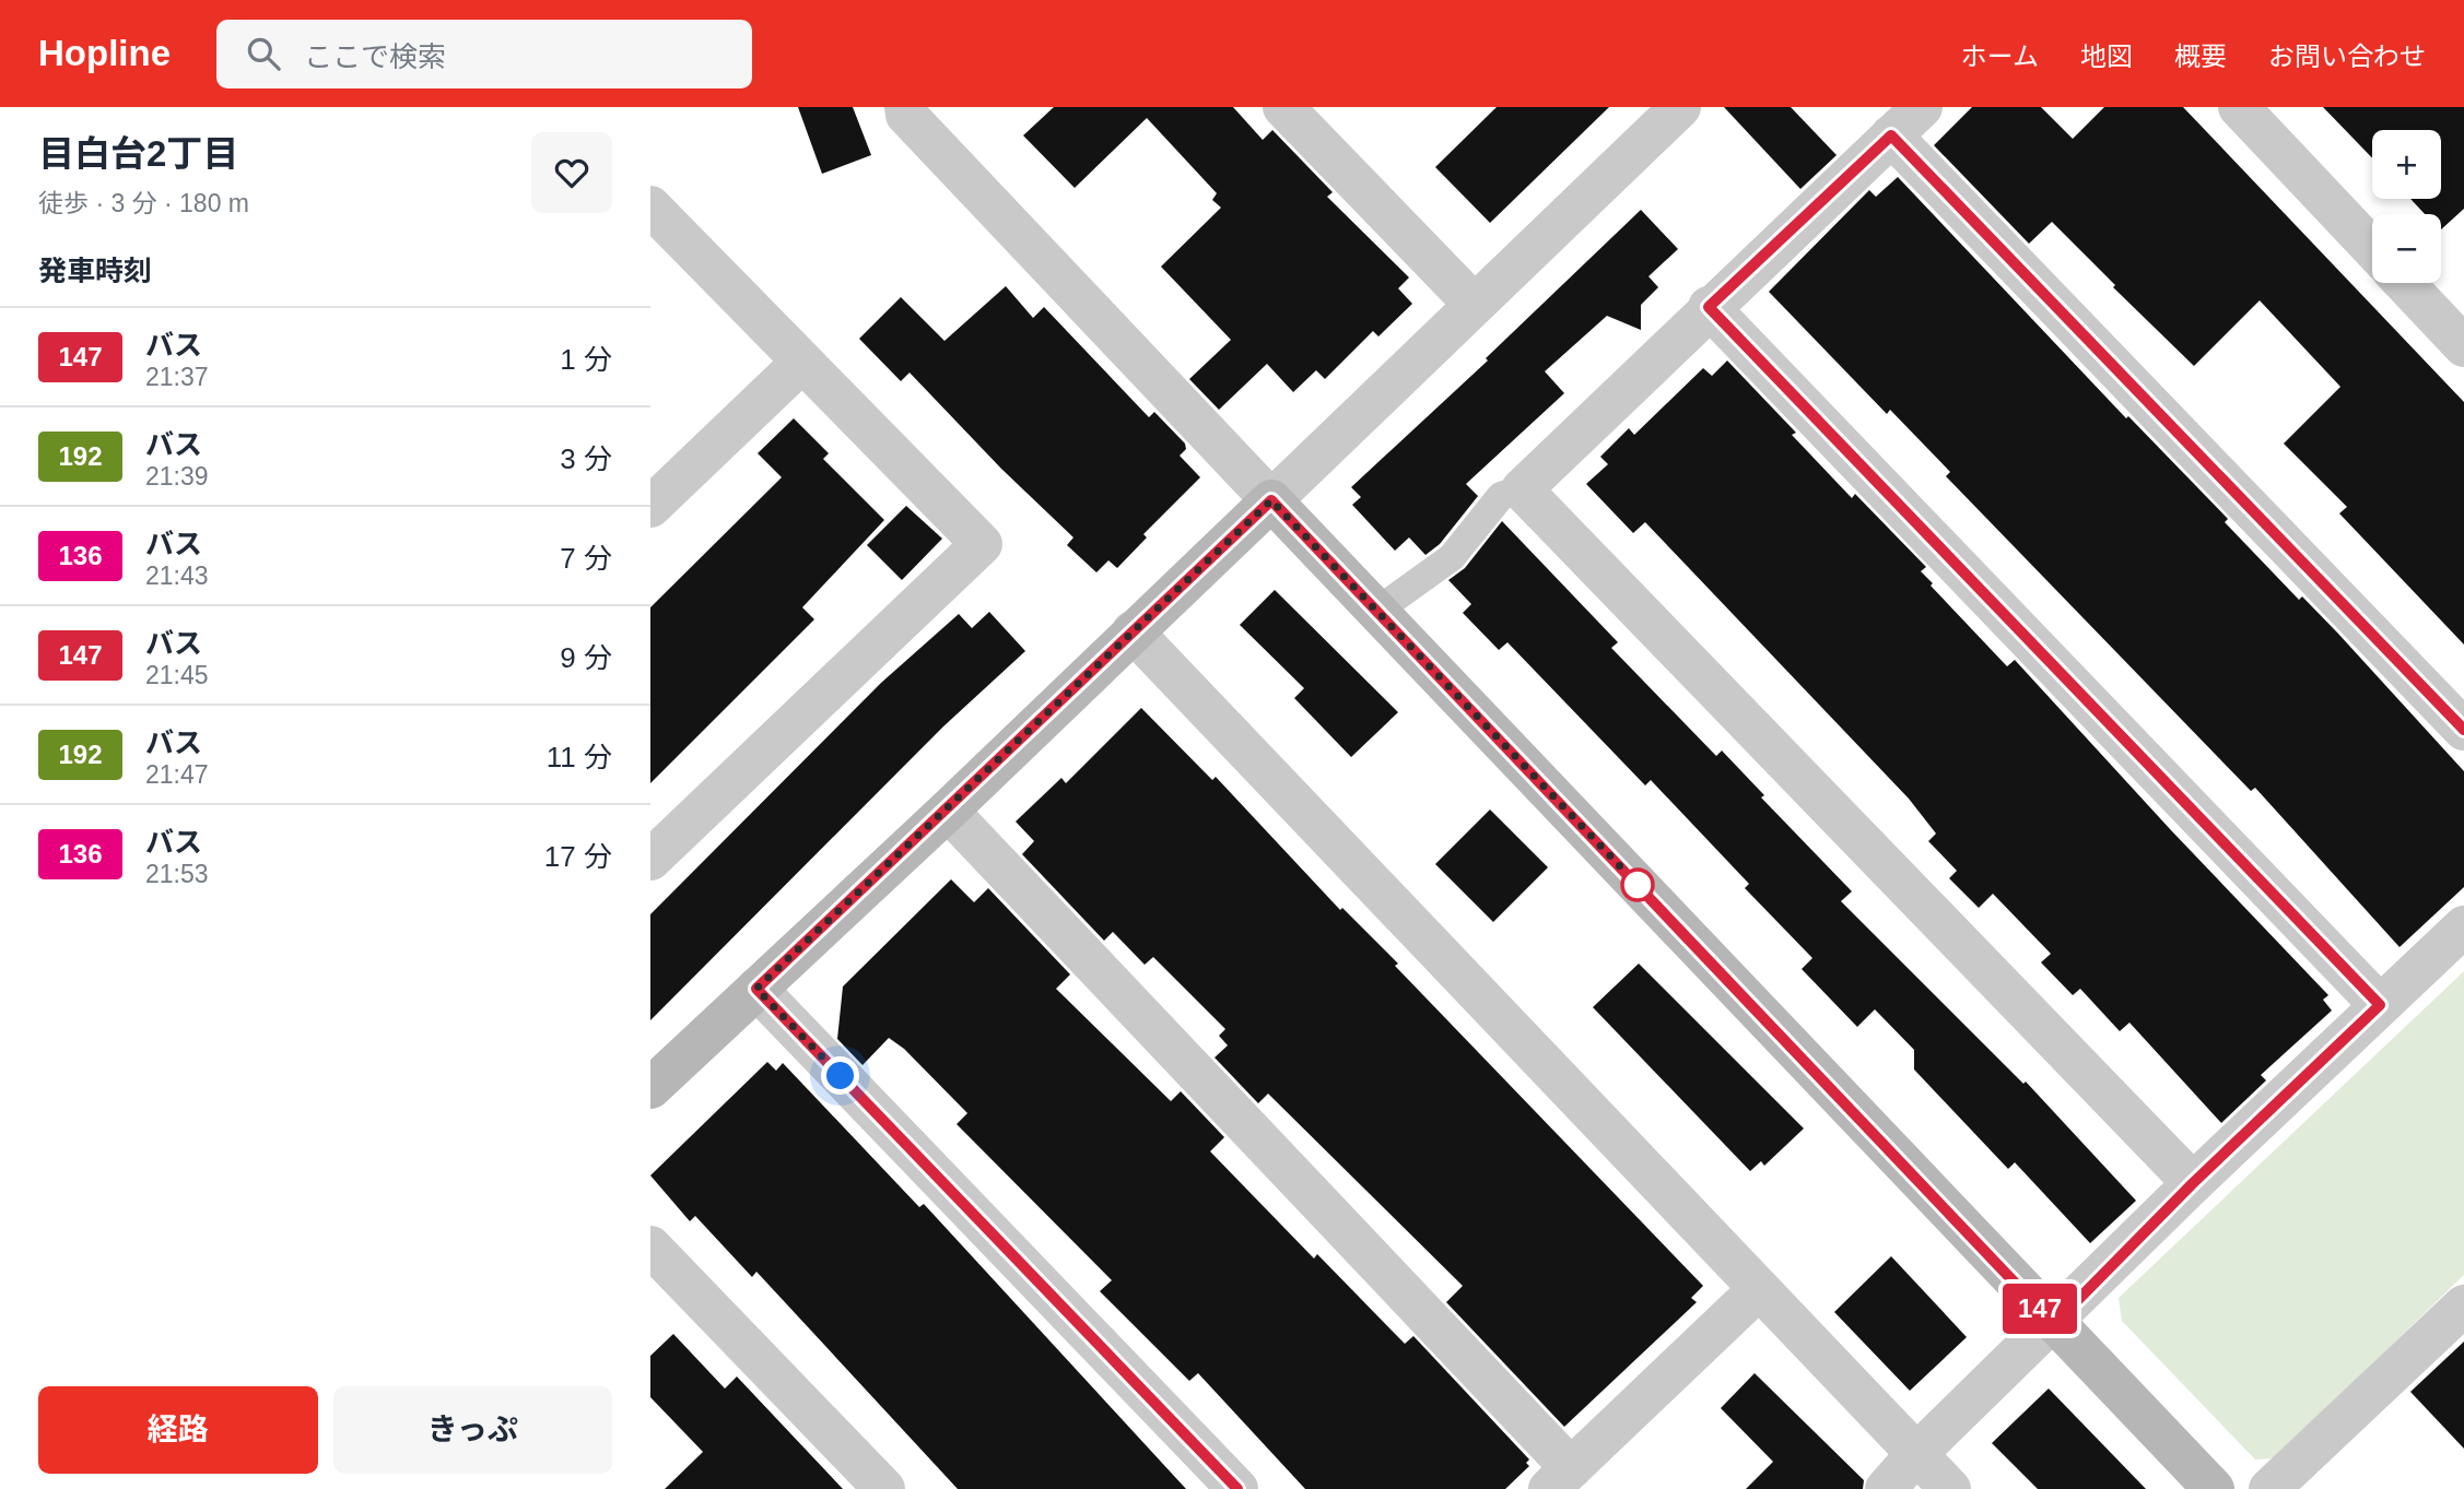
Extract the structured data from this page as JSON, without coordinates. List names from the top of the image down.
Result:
{
  "lines": ["bus line 147"],
  "page": {
    "header": "Hopline",
    "search": "ここで検索",
    "nav": [
      "ホーム",
      "地図",
      "概要",
      "お問い合わせ"
    ],
    "heading": [
      ["目白台2丁目", "徒歩 · 3 分 · 180 m"],
      "発車時刻"
    ],
    "on_map": "147",
    "map_buttons": ["+", "−"],
    "list": [
      {
        "mark": "147",
        "name": "バス",
        "note": "21:37",
        "value": "1 分"
      },
      {
        "mark": "192",
        "name": "バス",
        "note": "21:39",
        "value": "3 分"
      },
      {
        "mark": "136",
        "name": "バス",
        "note": "21:43",
        "value": "7 分"
      },
      {
        "mark": "147",
        "name": "バス",
        "note": "21:45",
        "value": "9 分"
      },
      {
        "mark": "192",
        "name": "バス",
        "note": "21:47",
        "value": "11 分"
      },
      {
        "mark": "136",
        "name": "バス",
        "note": "21:53",
        "value": "17 分"
      }
    ],
    "buttons": ["経路", "きっぷ"]
  }
}
